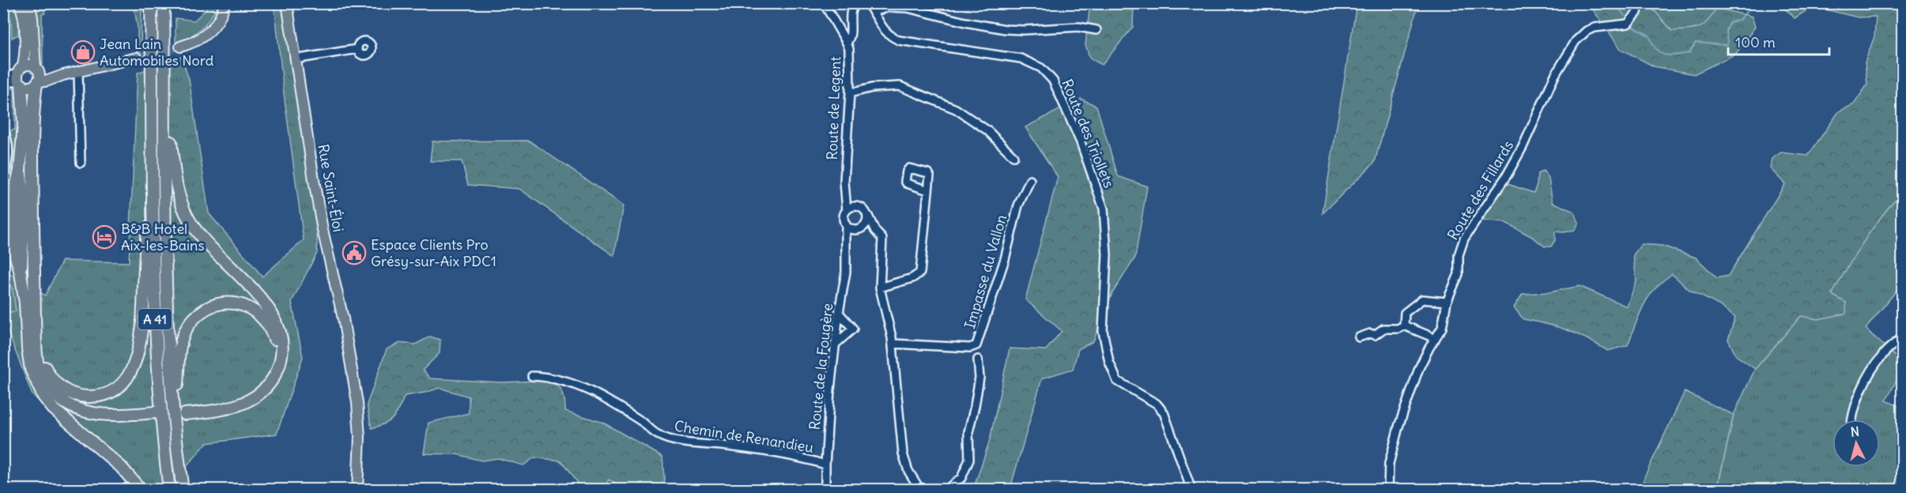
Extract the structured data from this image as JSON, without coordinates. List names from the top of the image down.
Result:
{
  "streets": {
    "highway": ["A 41"],
    "main road": ["Rue Saint-Éloi"],
    "street": [
      "Route de Legent",
      "Route des Triollets",
      "Route des Fillards",
      "Impasse du Vallon",
      "Route de la Fougère",
      "Chemin de Renandieu"
    ]
  },
  "crossings": [
    ["Route de Legent", "Route de la Fougère"],
    ["Route de la Fougère", "Chemin de Renandieu"]
  ],
  "places": {
    "shop": ["Jean Lain Automobiles Nord"],
    "hotel": ["B&B Hotel Aix-les-Bains"],
    "public building": ["Espace Clients Pro Grésy-sur-Aix PDC1"]
  },
  "scale_bar": "100 m",
  "north": "top"
}
